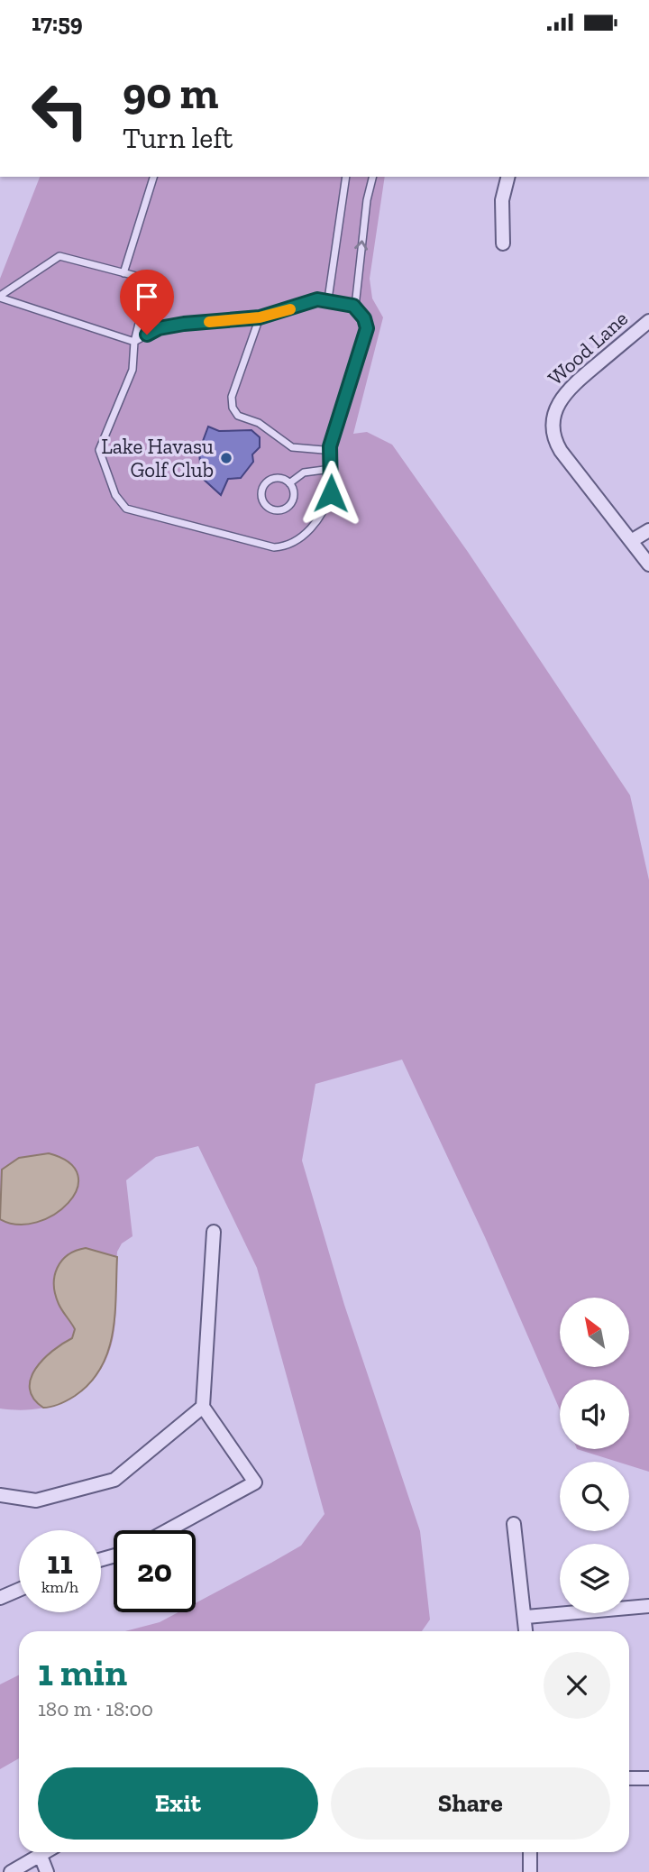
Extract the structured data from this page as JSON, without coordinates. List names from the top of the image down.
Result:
{
  "streets": {
    "street": ["Wood Lane"]
  },
  "places": ["Lake Havasu Golf Club"],
  "north": "top left",
  "page": {
    "status": "17:59",
    "turn": ["90 m", "Turn left"],
    "speed": "11 km/h",
    "limit": "20",
    "heading": ["1 min", "180 m · 18:00"],
    "buttons": ["Exit", "Share"]
  }
}
